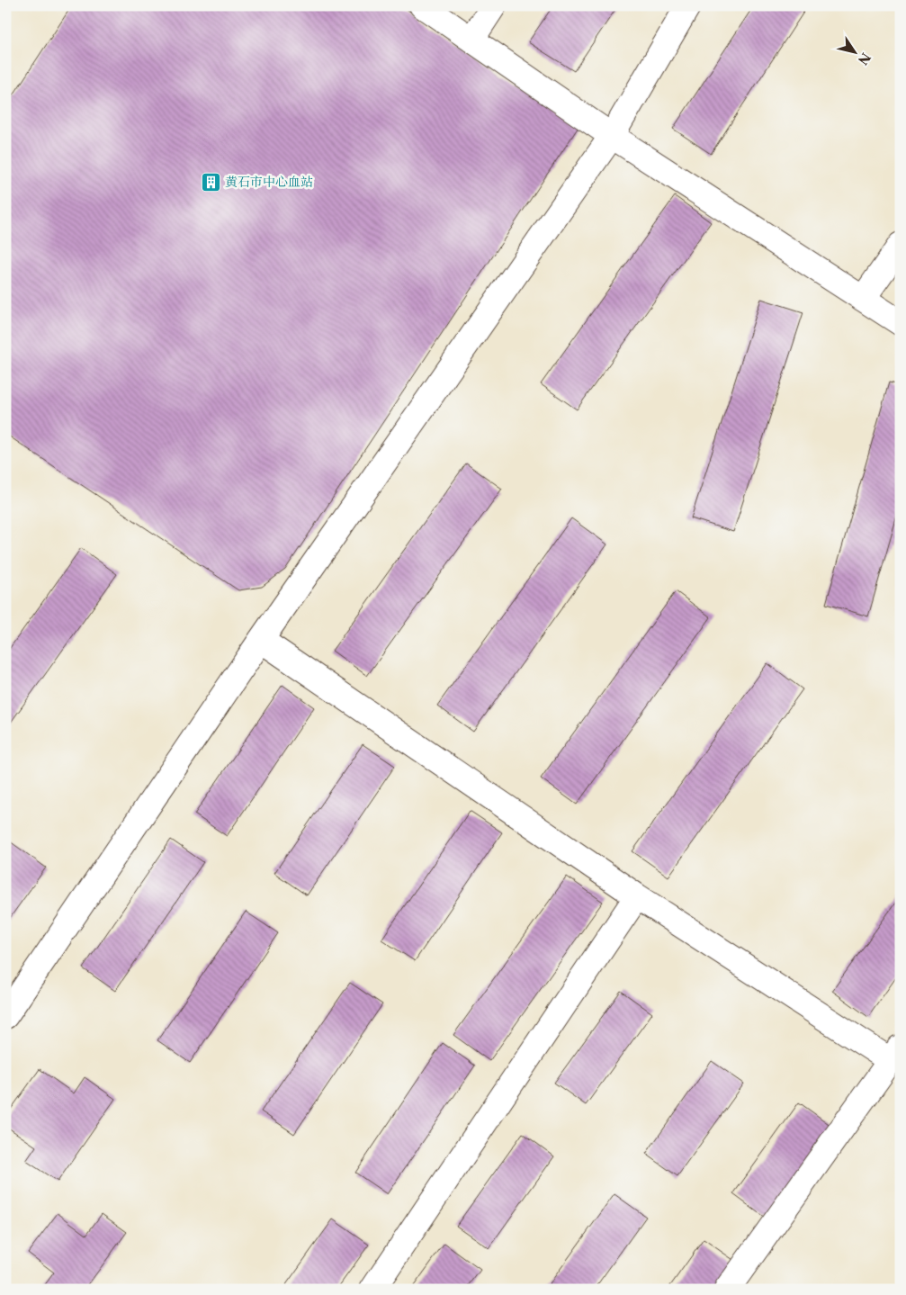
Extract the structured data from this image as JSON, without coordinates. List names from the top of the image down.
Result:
{
  "places": {
    "building": ["黄石市中心血站"]
  },
  "north": "bottom right"
}
